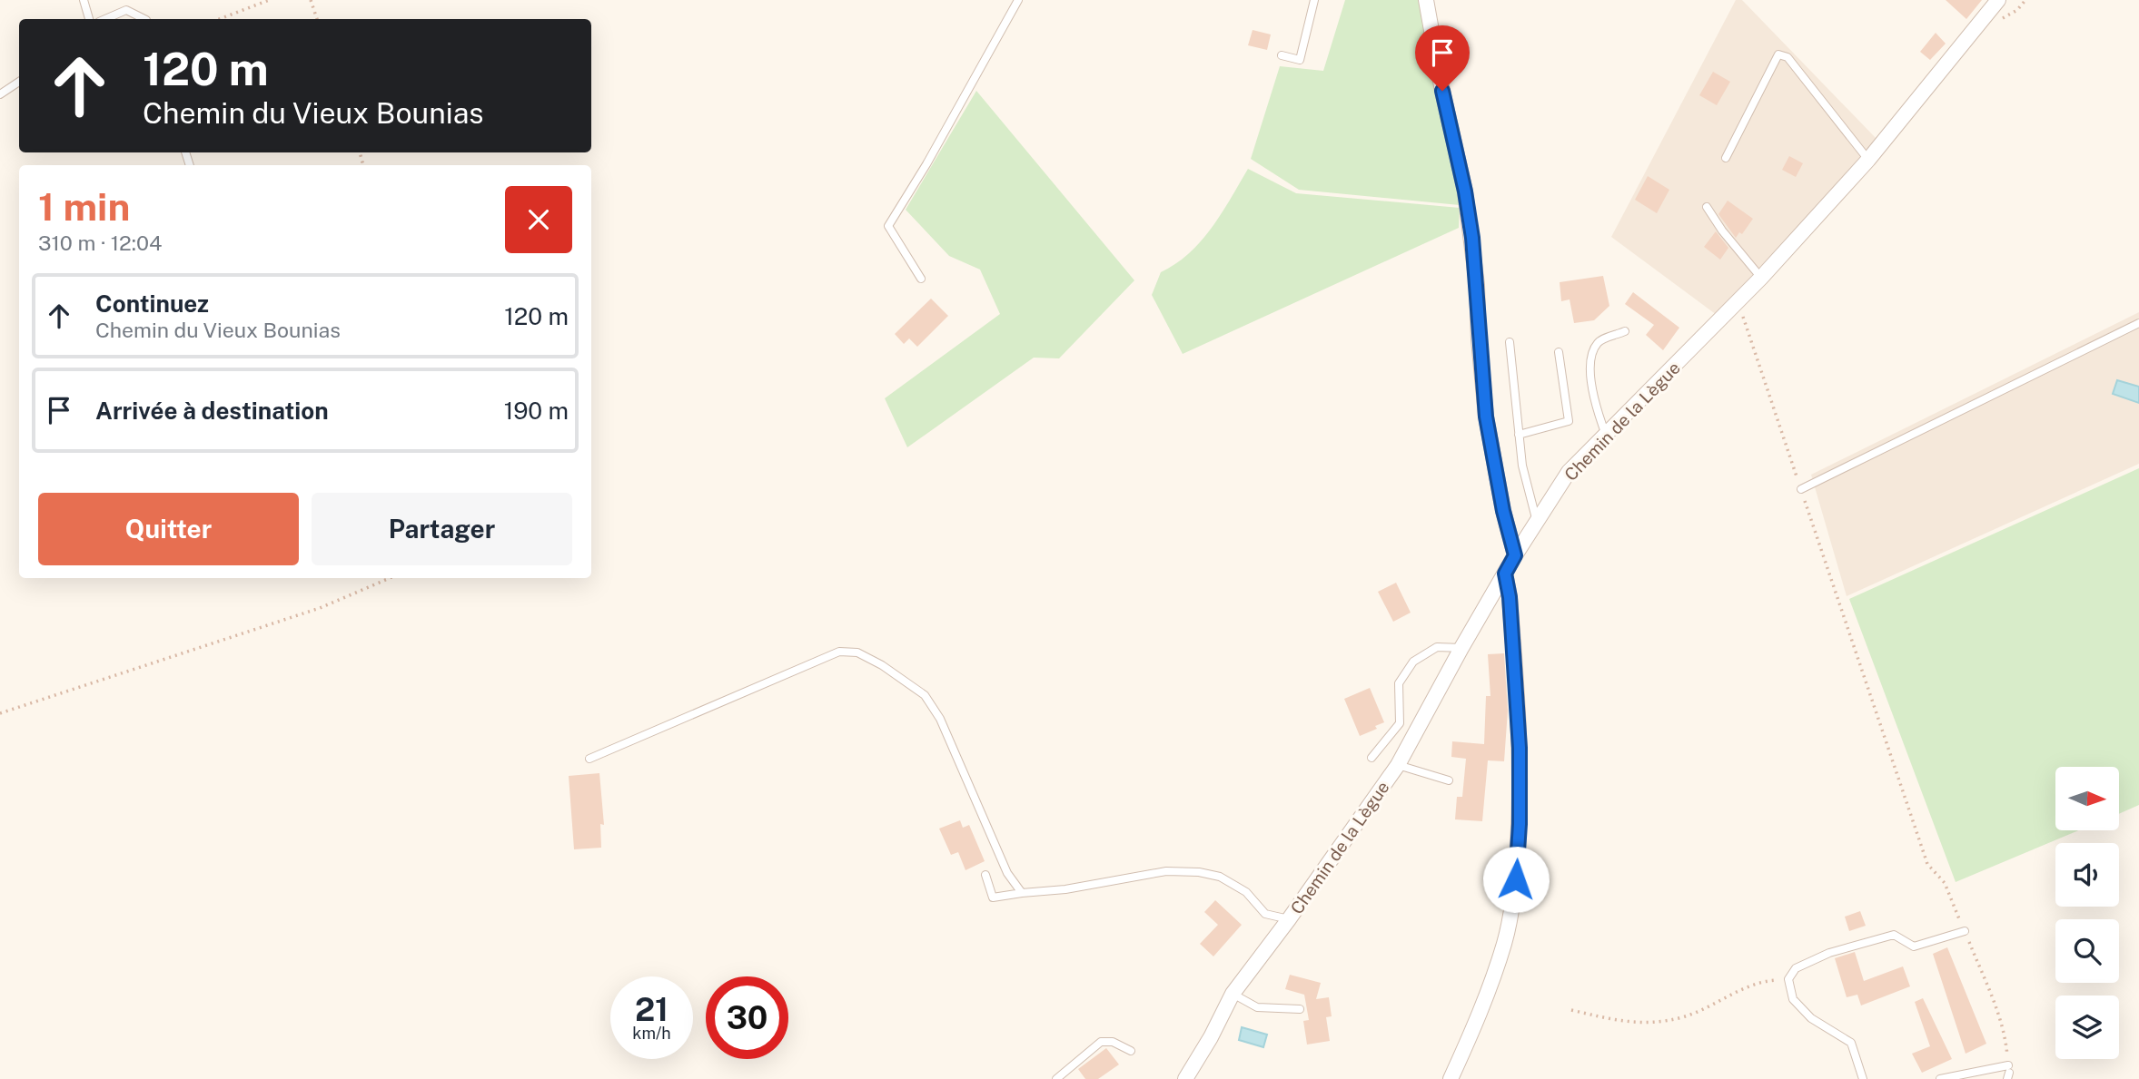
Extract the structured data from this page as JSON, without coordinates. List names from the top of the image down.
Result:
{
  "streets": {
    "street": ["Chemin de la Lègue"]
  },
  "north": "right",
  "page": {
    "turn": ["120 m", "Chemin du Vieux Bounias"],
    "heading": ["1 min", "310 m · 12:04"],
    "list": [
      {
        "name": "Continuez",
        "note": "Chemin du Vieux Bounias",
        "value": "120 m"
      },
      {
        "name": "Arrivée à destination",
        "value": "190 m"
      }
    ],
    "buttons": ["Quitter", "Partager"],
    "speed": "21 km/h",
    "limit": "30"
  }
}
